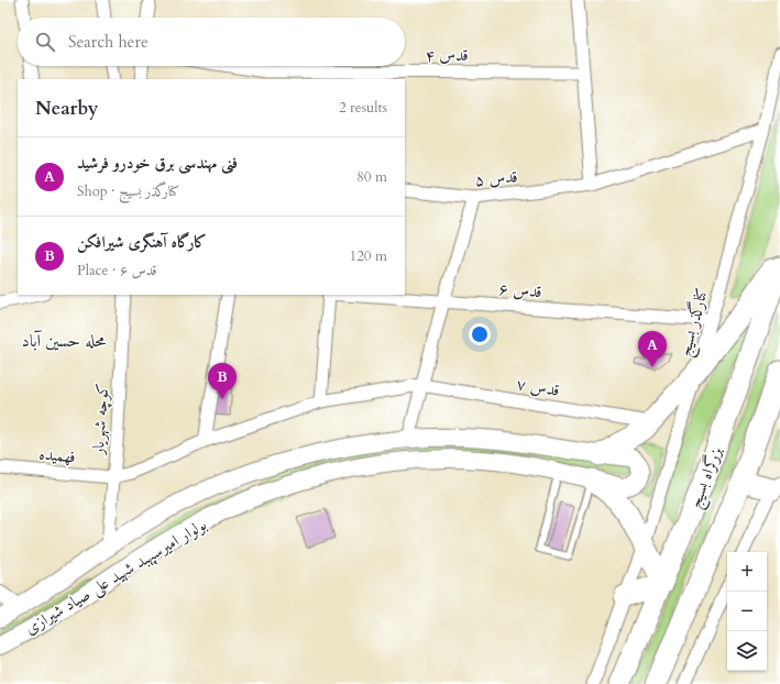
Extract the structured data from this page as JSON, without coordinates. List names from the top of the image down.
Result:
{
  "streets": {
    "highway": ["بزرگراه بسیج"],
    "main road": ["بولوار امیرسپهبد شهید علی صیاد شیرازی"],
    "street": [
      "قدس ۴",
      "قدس ۵",
      "قدس ۶",
      "کنارگذر بسیج",
      "قدس ۷",
      "کوچه شهریار",
      "فهمیده"
    ]
  },
  "crossings": [
    ["قدس ۵", "کنارگذر بسیج"],
    ["قدس ۶", "کنارگذر بسیج"],
    ["قدس ۶", "قدس ۷"],
    ["قدس ۶", "فهمیده"],
    ["قدس ۷", "فهمیده"],
    ["کوچه شهریار", "فهمیده"],
    ["کوچه شهریار", "بولوار امیرسپهبد شهید علی صیاد شیرازی"]
  ],
  "districts": ["محله حسین آباد"],
  "page": {
    "search": "Search here",
    "heading": ["Nearby", "2 results"],
    "list": [
      {
        "mark": "A",
        "name": "فنی مهندسی برق خودرو فرشید",
        "note": "Shop · کنارگذر بسیج",
        "value": "80 m"
      },
      {
        "mark": "B",
        "name": "کارگاه آهنگری شیرافکن",
        "note": "Place · قدس ۶",
        "value": "120 m"
      }
    ],
    "pins": ["A", "B"],
    "map_buttons": ["+", "−"]
  }
}
